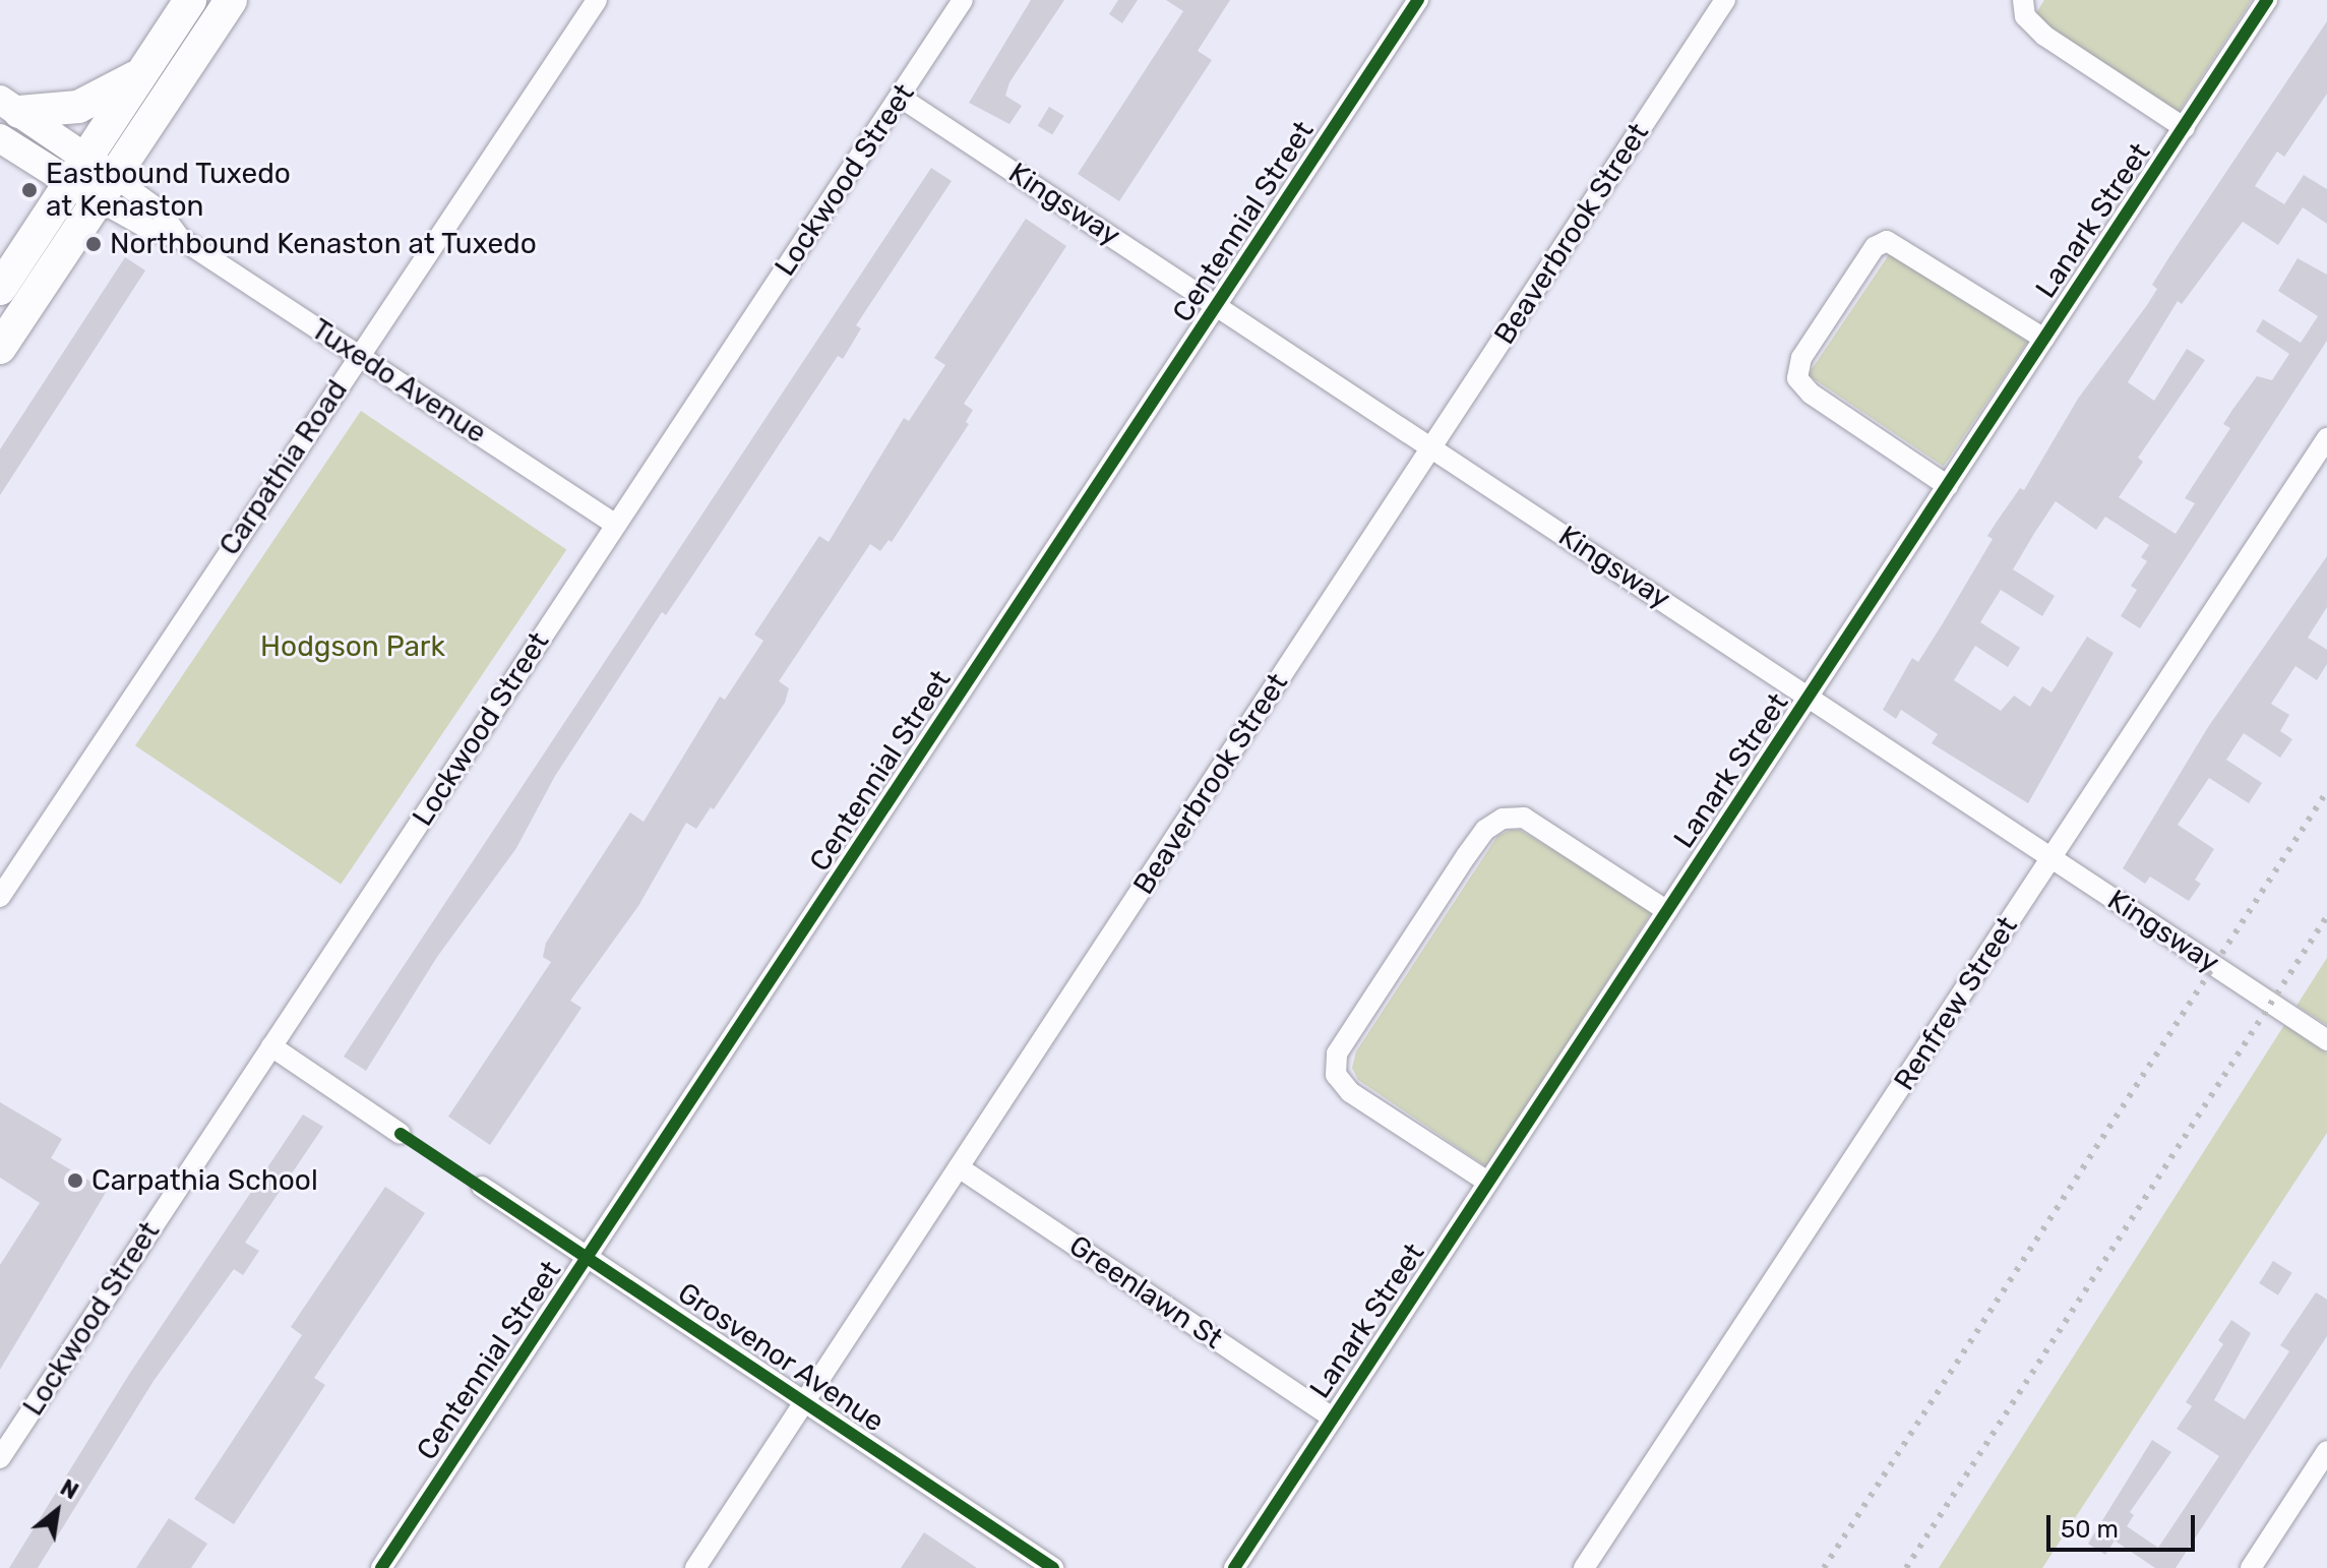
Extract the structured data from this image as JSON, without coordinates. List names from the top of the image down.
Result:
{
  "streets": {
    "main road": ["Tuxedo Avenue"],
    "street": [
      "Lockwood Street",
      "Kingsway",
      "Lanark Street",
      "Centennial Street",
      "Beaverbrook Street",
      "Carpathia Road",
      "Renfrew Street",
      "Greenlawn St",
      "Grosvenor Avenue"
    ]
  },
  "crossings": [
    ["Lockwood Street", "Kingsway"],
    ["Lockwood Street", "Tuxedo Avenue"],
    ["Kingsway", "Lanark Street"],
    ["Kingsway", "Centennial Street"],
    ["Kingsway", "Beaverbrook Street"],
    ["Kingsway", "Renfrew Street"],
    ["Lanark Street", "Greenlawn St"],
    ["Centennial Street", "Grosvenor Avenue"],
    ["Beaverbrook Street", "Greenlawn St"],
    ["Beaverbrook Street", "Grosvenor Avenue"],
    ["Tuxedo Avenue", "Carpathia Road"]
  ],
  "parks": ["Hodgson Park"],
  "places": ["Eastbound Tuxedo at Kenaston", "Northbound Kenaston at Tuxedo", "Carpathia School"],
  "scale_bar": "50 m",
  "north": "top right"
}
